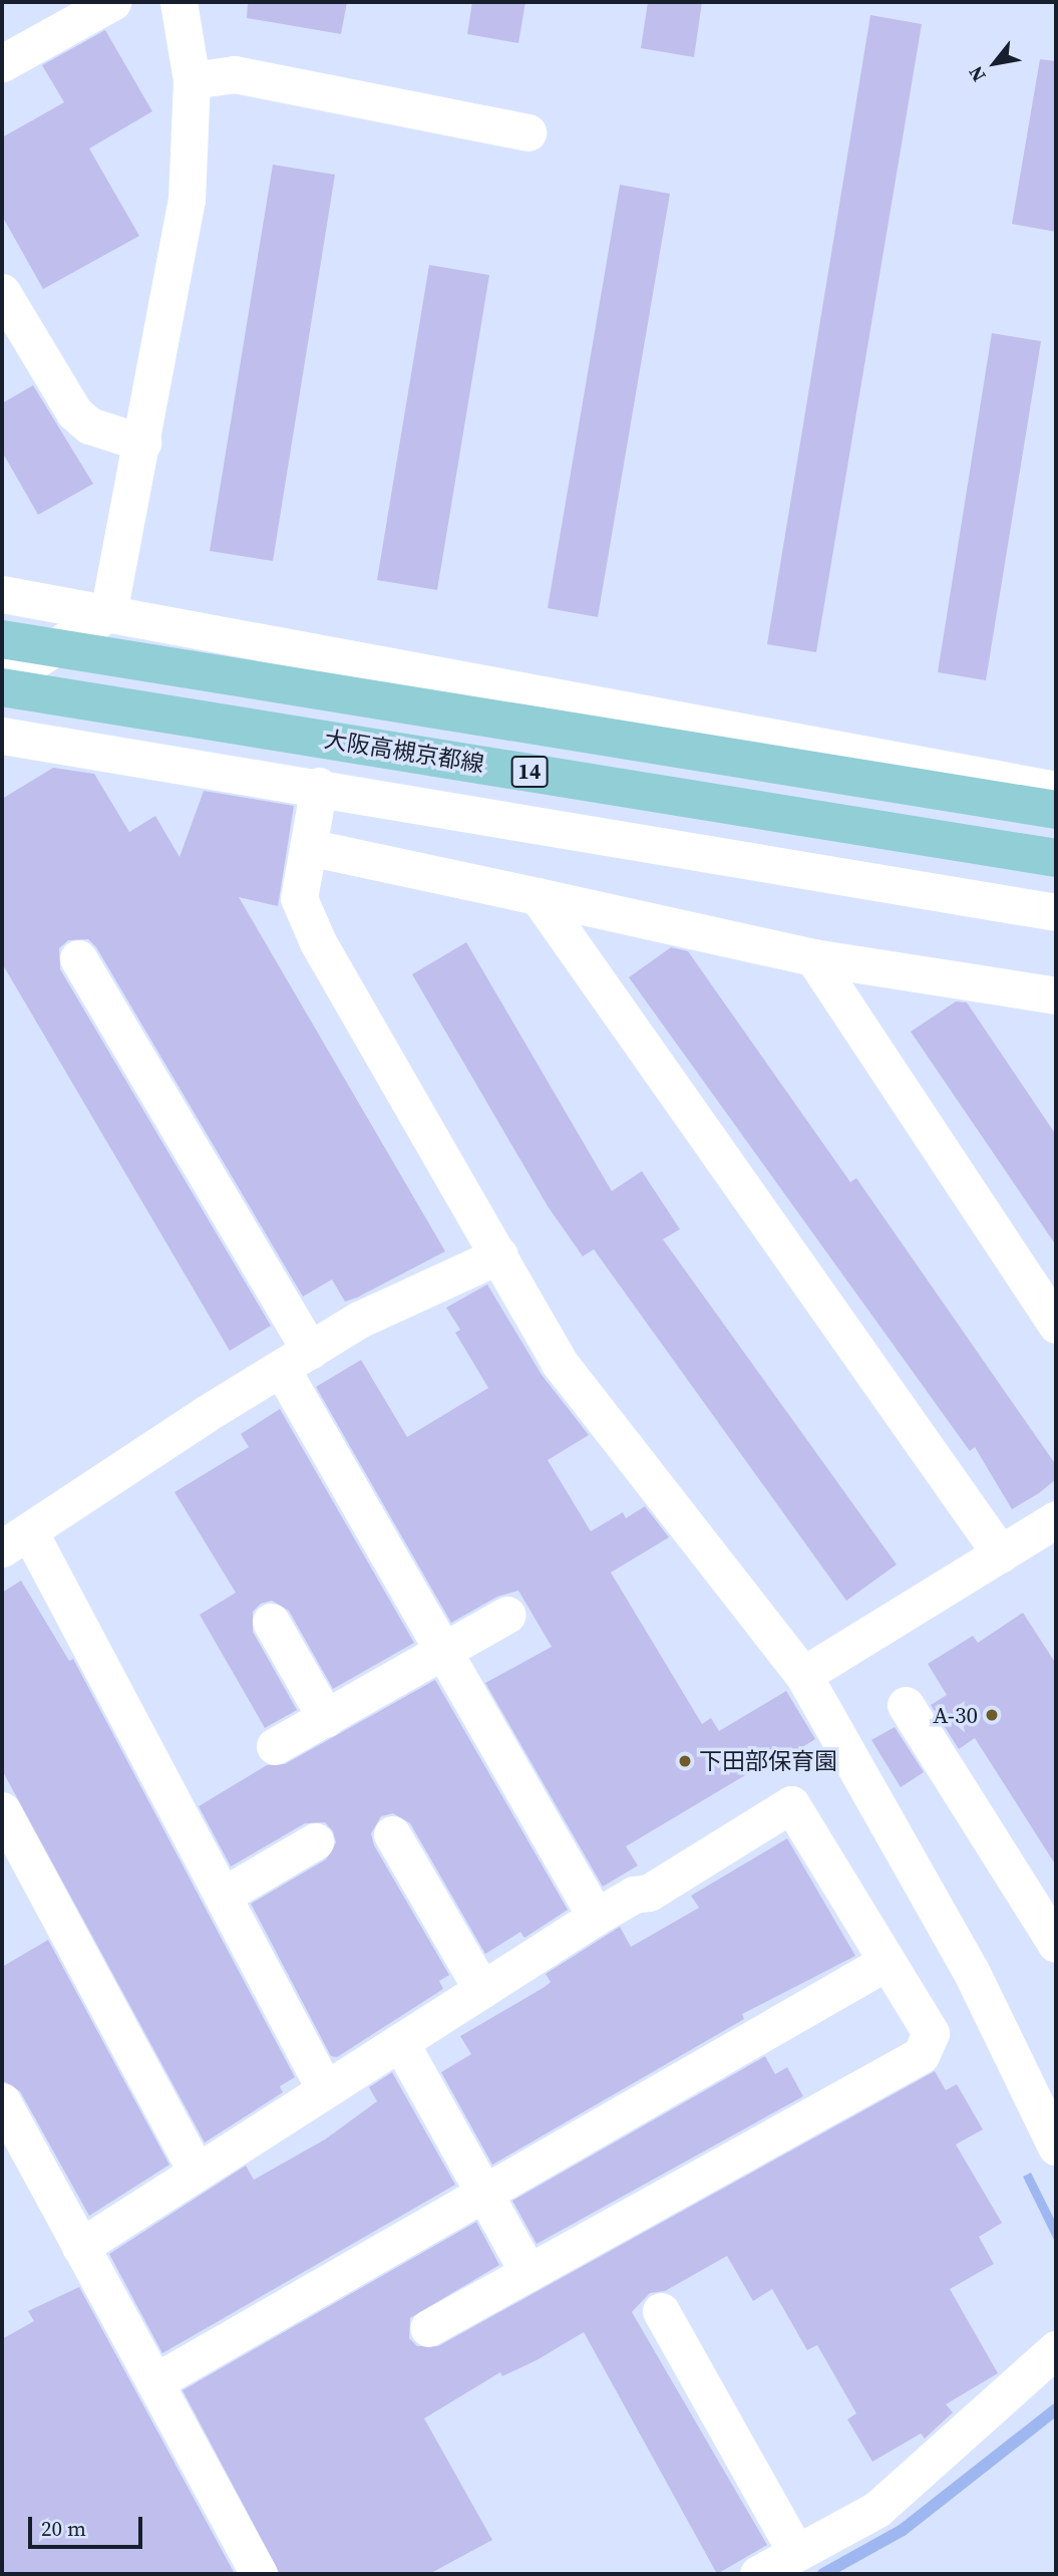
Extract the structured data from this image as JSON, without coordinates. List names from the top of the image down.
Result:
{
  "streets": {
    "main road": ["大阪高槻京都線", "14"]
  },
  "places": ["A-30", "下田部保育園"],
  "scale_bar": "20 m",
  "north": "bottom left"
}
